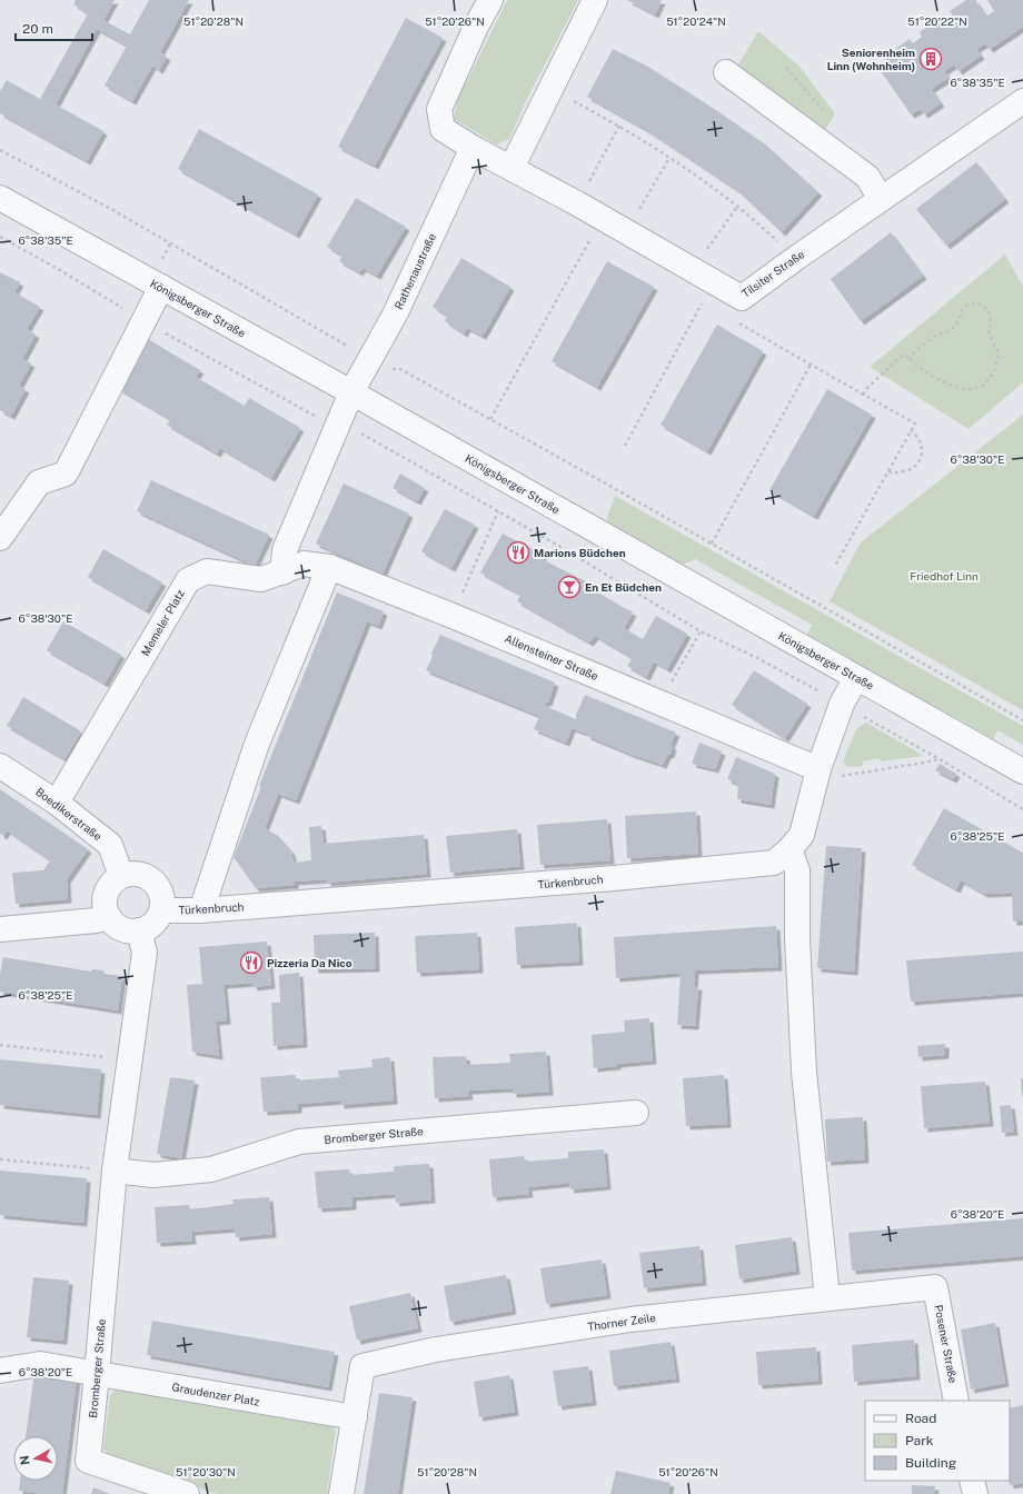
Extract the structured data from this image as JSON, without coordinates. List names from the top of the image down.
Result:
{
  "streets": {
    "street": [
      "Rathenaustraße",
      "Tilsiter Straße",
      "Königsberger Straße",
      "Memeler Platz",
      "Allensteiner Straße",
      "Boedikerstraße",
      "Türkenbruch",
      "Bromberger Straße",
      "Thorner Zeile",
      "Posener Straße",
      "Graudenzer Platz"
    ]
  },
  "crossings": [
    ["Rathenaustraße", "Königsberger Straße"],
    ["Königsberger Straße", "Türkenbruch"],
    ["Memeler Platz", "Allensteiner Straße"],
    ["Memeler Platz", "Boedikerstraße"],
    ["Allensteiner Straße", "Türkenbruch"],
    ["Boedikerstraße", "Türkenbruch"],
    ["Boedikerstraße", "Bromberger Straße"],
    ["Türkenbruch", "Bromberger Straße"],
    ["Bromberger Straße", "Graudenzer Platz"],
    ["Thorner Zeile", "Posener Straße"],
    ["Thorner Zeile", "Graudenzer Platz"]
  ],
  "parks": ["Friedhof Linn"],
  "places": {
    "building": ["Seniorenheim Linn (Wohnheim)"],
    "restaurant": ["Marions Büdchen", "Pizzeria Da Nico"],
    "bar": ["En Et Büdchen"]
  },
  "legend": ["Road", "Park", "Building"],
  "scale_bar": "20 m",
  "north": "left",
  "coordinates": [
    "51°20'22\"N",
    "51°20'28\"N",
    "51°20'26\"N",
    "51°20'24\"N",
    "6°38'35\"E",
    "6°38'30\"E",
    "6°38'25\"E",
    "6°38'20\"E",
    "51°20'30\"N"
  ]
}
